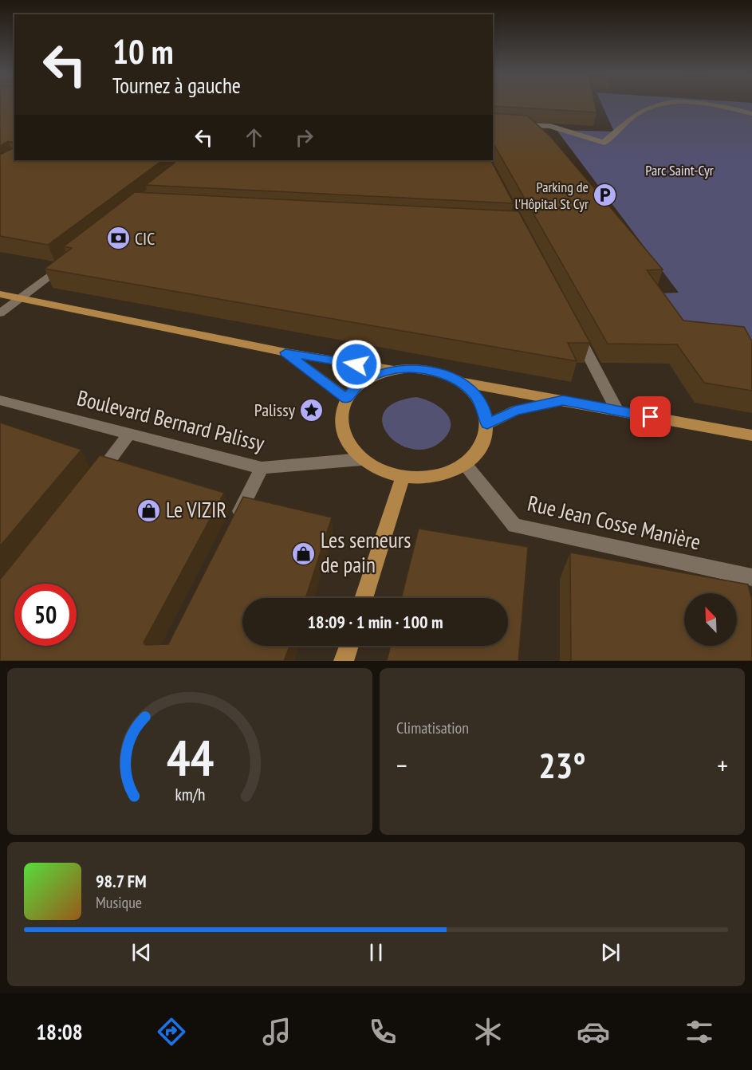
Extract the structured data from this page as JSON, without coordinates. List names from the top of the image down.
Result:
{
  "streets": {
    "street": ["Boulevard Bernard Palissy", "Rue Jean Cosse Manière"]
  },
  "crossings": [
    ["Boulevard Bernard Palissy", "Rue Jean Cosse Manière"]
  ],
  "parks": ["Parc Saint-Cyr"],
  "places": {
    "parking": ["Parking de l'Hôpital St Cyr"],
    "bank": ["CIC"],
    "place": ["Palissy"],
    "shop": ["Le VIZIR", "Les semeurs de pain"]
  },
  "north": "top left",
  "page": {
    "turn": ["10 m", "Tournez à gauche"],
    "limit": "50",
    "trip": "18:09 · 1 min · 100 m",
    "tile": "Climatisation",
    "heat": ["−", "23°", "+"],
    "song": ["98.7 FM", "Musique"],
    "tabs": "18:08",
    "gauge": ["44", "km/h"]
  }
}
